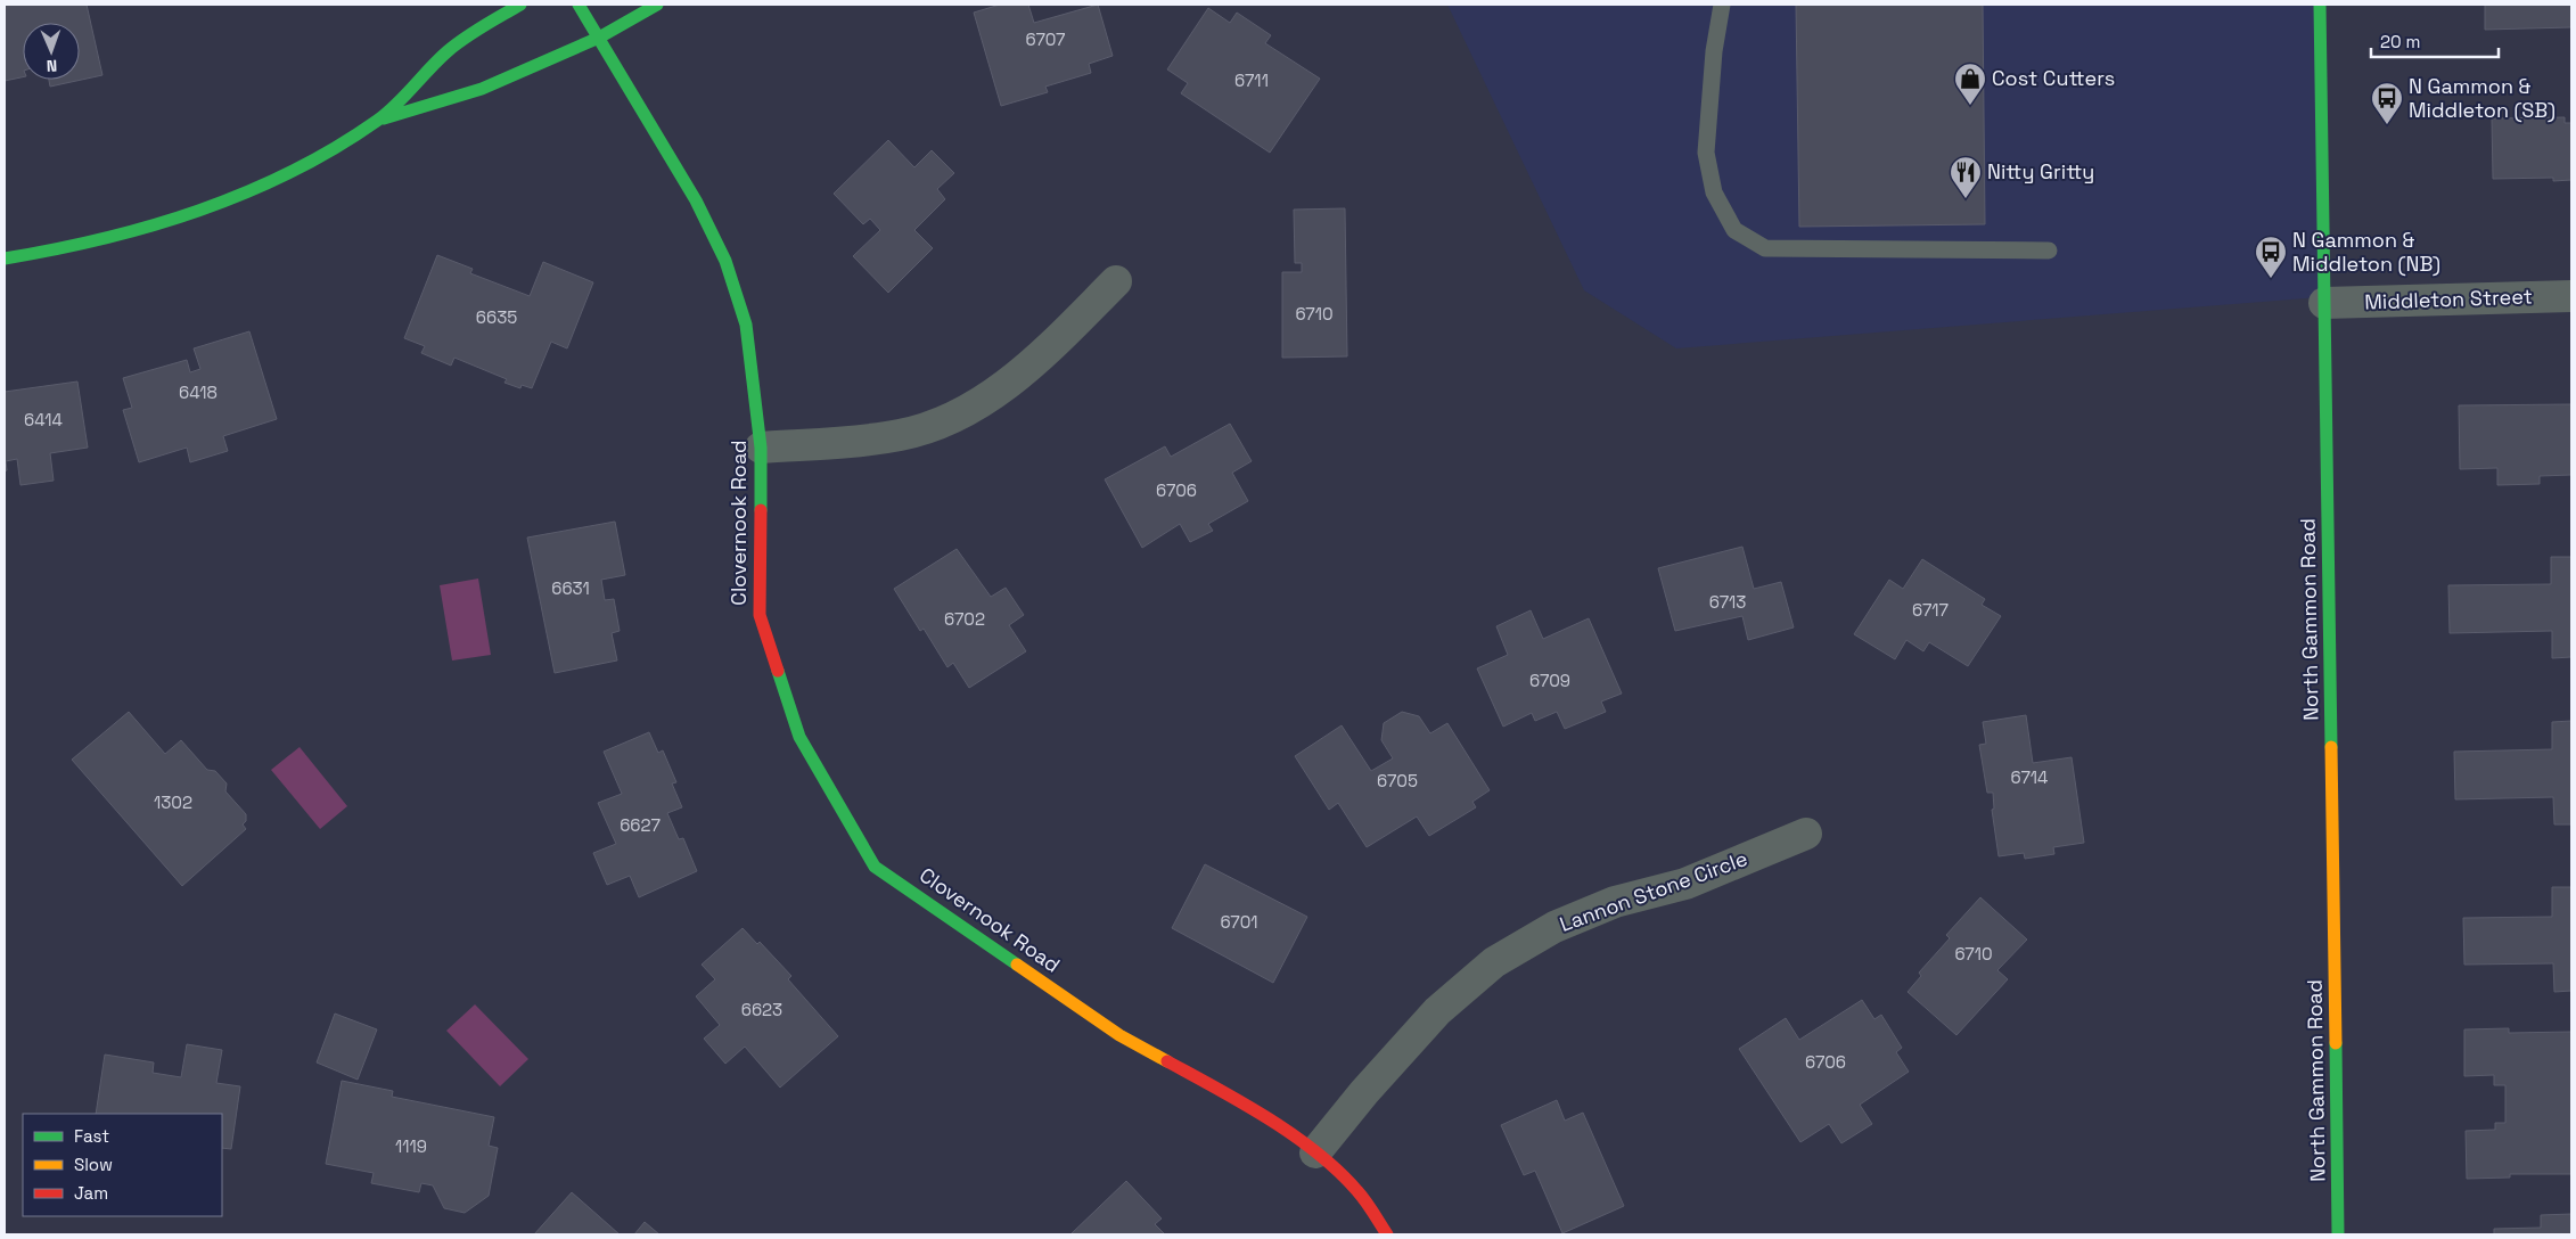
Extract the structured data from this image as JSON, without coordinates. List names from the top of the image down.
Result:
{
  "streets": {
    "street": [
      "Middleton Street",
      "Clovernook Road",
      "North Gammon Road",
      "Lannon Stone Circle"
    ]
  },
  "crossings": [
    ["Middleton Street", "North Gammon Road"],
    ["Clovernook Road", "Lannon Stone Circle"]
  ],
  "places": {
    "shop": ["Cost Cutters"],
    "bus stop": ["N Gammon & Middleton (SB)", "N Gammon & Middleton (NB)"],
    "restaurant": ["Nitty Gritty"]
  },
  "house_numbers": [
    "6707",
    "6711",
    "6710",
    "6635",
    "6418",
    "6414",
    "6706",
    "6631",
    "6713",
    "6717",
    "6702",
    "6709",
    "6714",
    "6705",
    "1302",
    "6627",
    "6701",
    "6710",
    "6623",
    "6706",
    "1119"
  ],
  "legend": ["Fast", "Slow", "Jam"],
  "scale_bar": "20 m",
  "north": "bottom"
}
